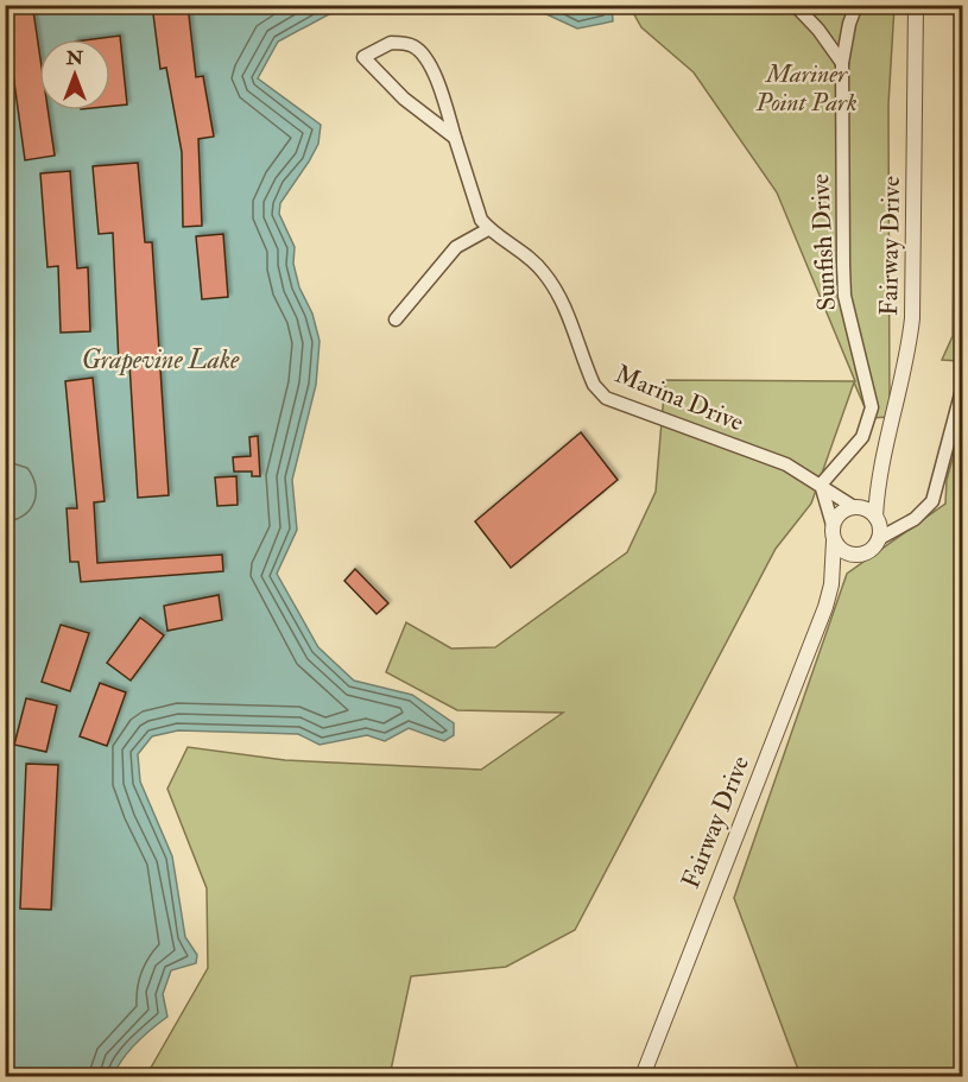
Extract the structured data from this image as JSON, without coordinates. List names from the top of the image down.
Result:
{
  "streets": {
    "street": ["Sunfish Drive", "Fairway Drive", "Marina Drive"]
  },
  "crossings": [
    ["Sunfish Drive", "Marina Drive"],
    ["Fairway Drive", "Marina Drive"]
  ],
  "water": ["Grapevine Lake"],
  "parks": ["Mariner Point Park"],
  "north": "top"
}
